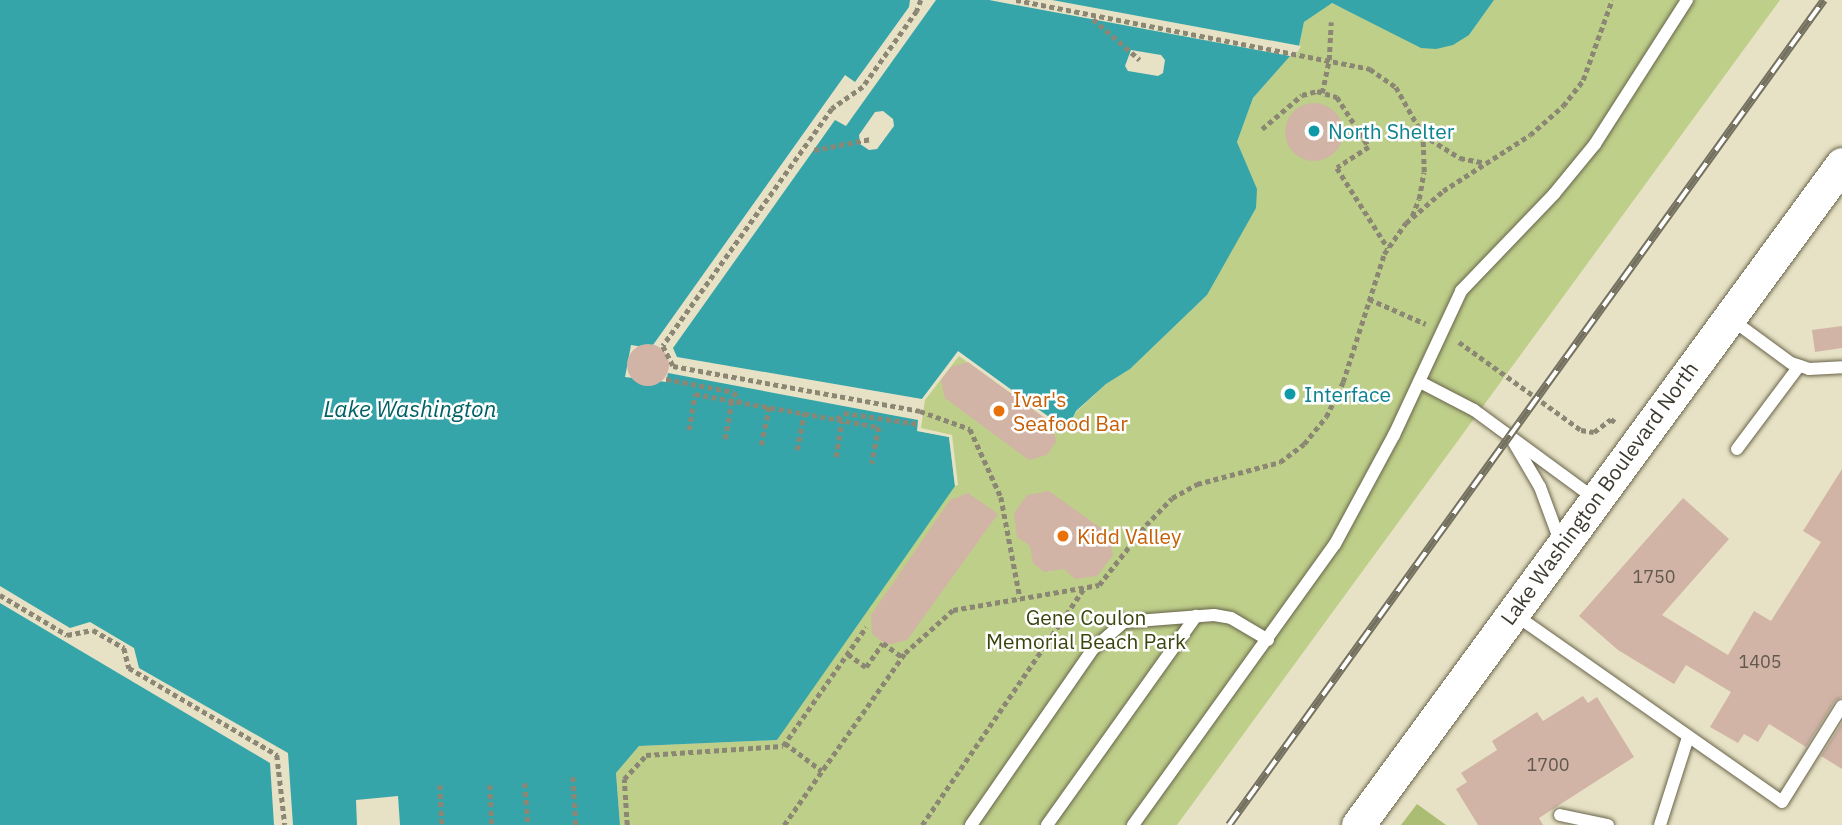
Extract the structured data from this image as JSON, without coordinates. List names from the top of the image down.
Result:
{
  "streets": {
    "street": ["Lake Washington Boulevard North"]
  },
  "water": ["Lake Washington"],
  "parks": ["Gene Coulon Memorial Beach Park"],
  "places": [
    "North Shelter",
    "Interface",
    "Ivar's Seafood Bar",
    "Kidd Valley"
  ],
  "house_numbers": ["1750", "1405", "1700"]
}
